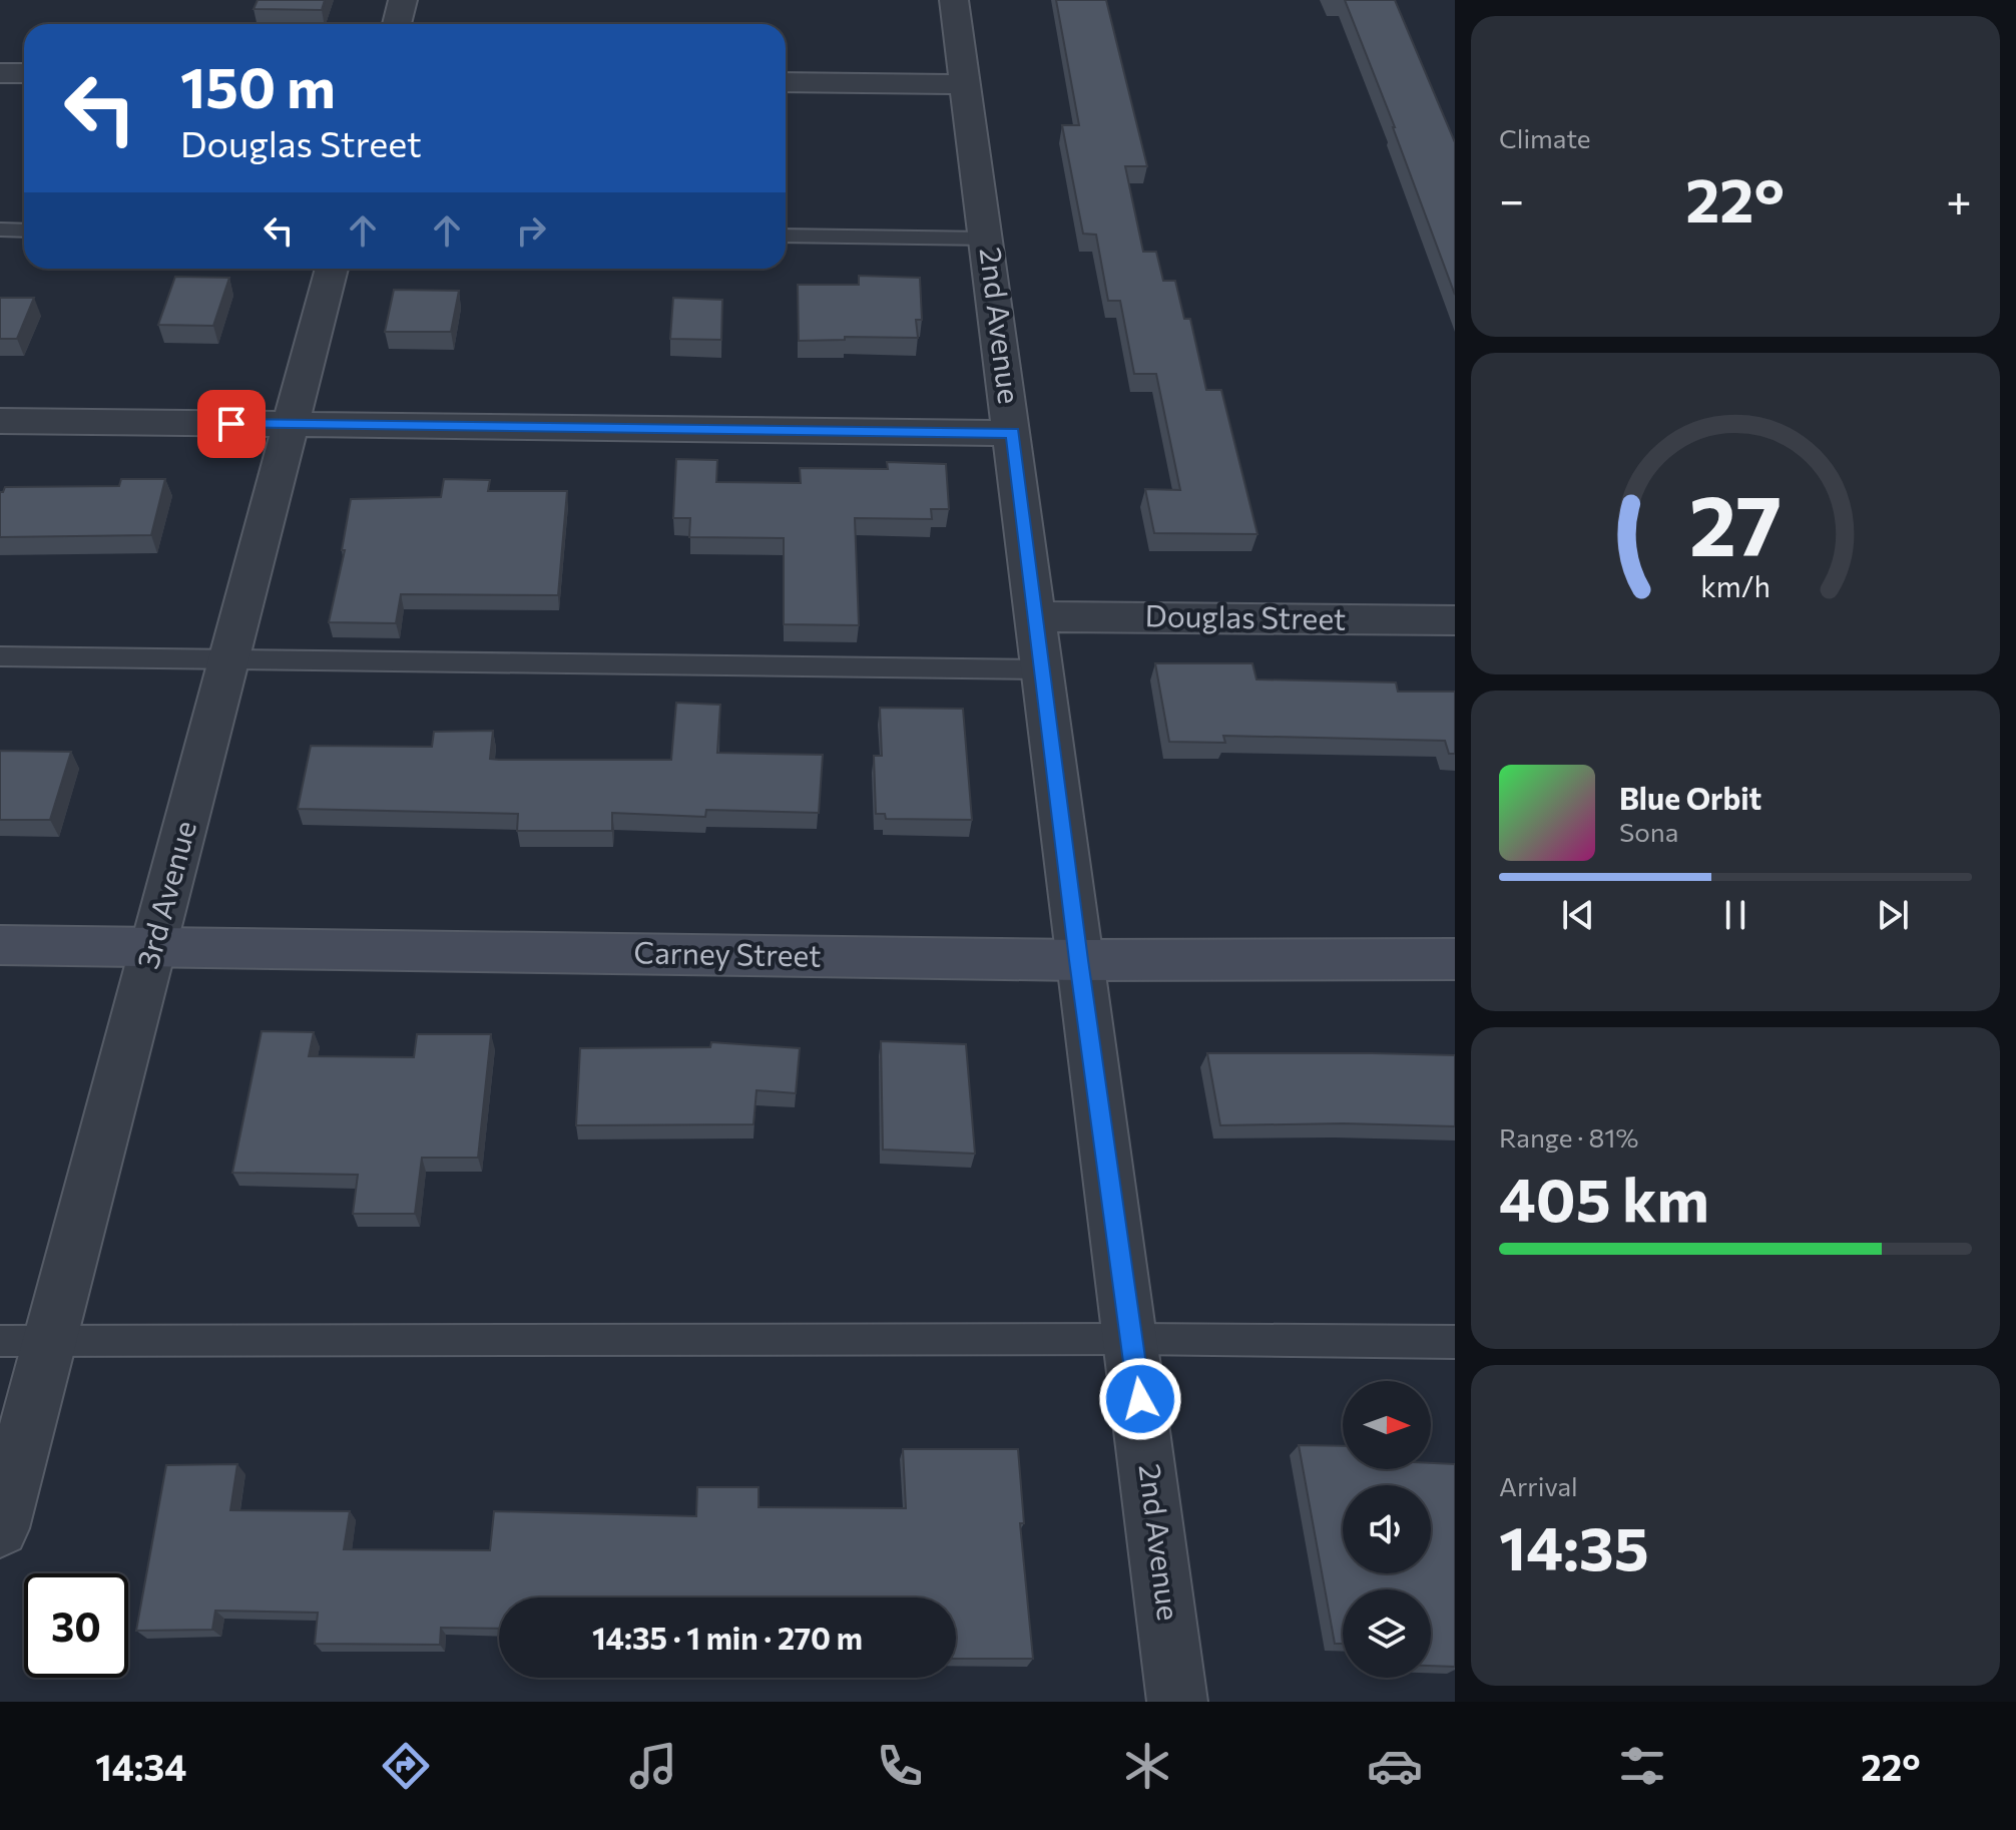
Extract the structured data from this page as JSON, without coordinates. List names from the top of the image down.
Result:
{
  "streets": {
    "street": [
      "2nd Avenue",
      "Douglas Street",
      "3rd Avenue",
      "Carney Street"
    ]
  },
  "crossings": [
    ["2nd Avenue", "Douglas Street"],
    ["2nd Avenue", "Carney Street"],
    ["3rd Avenue", "Carney Street"]
  ],
  "north": "right",
  "page": {
    "tile": [
      "Climate",
      ["Range · 81%", "405 km"],
      ["Arrival", "14:35"]
    ],
    "turn": ["150 m", "Douglas Street"],
    "heat": ["−", "22°", "+"],
    "song": ["Blue Orbit", "Sona"],
    "limit": "30",
    "trip": "14:35 · 1 min · 270 m",
    "tabs": ["14:34", "22°"],
    "gauge": ["27", "km/h"]
  }
}
